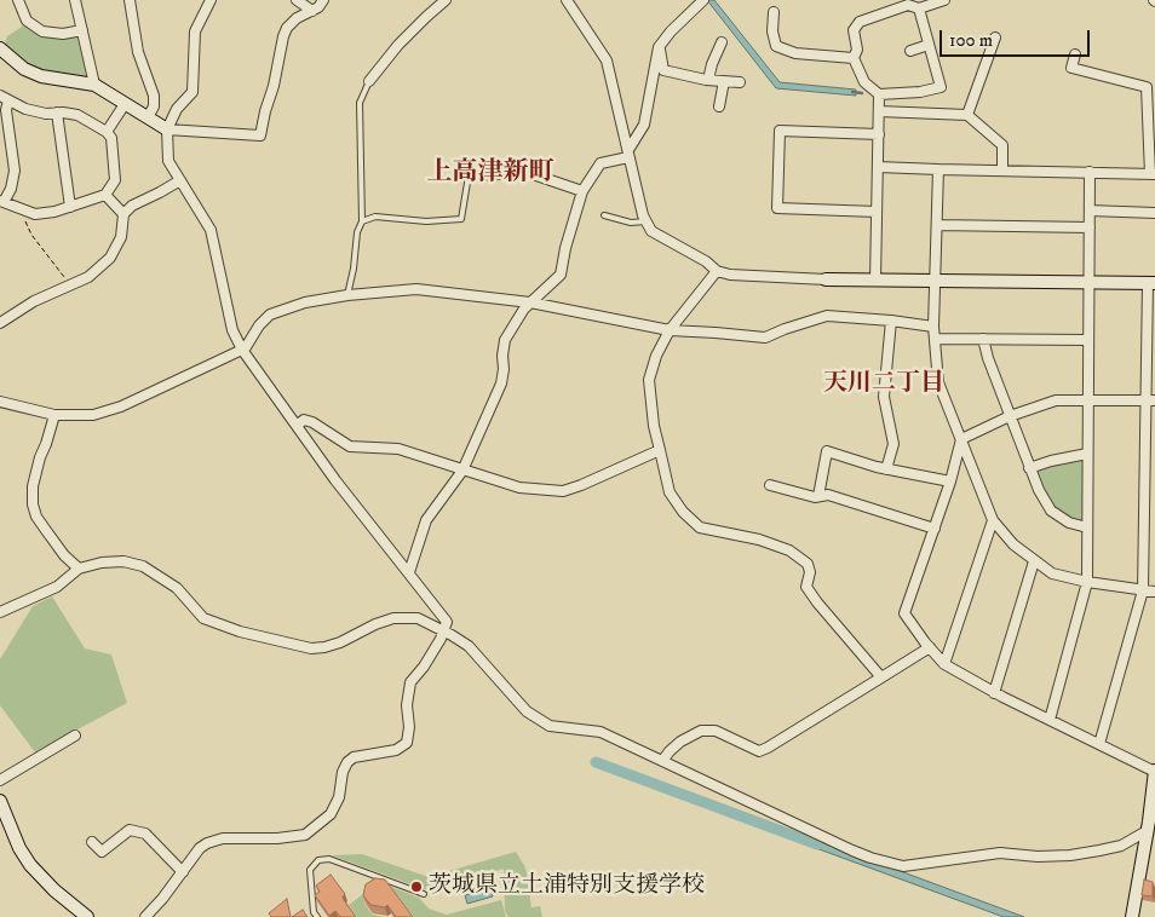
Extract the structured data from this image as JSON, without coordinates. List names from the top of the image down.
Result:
{
  "districts": ["上高津新町", "天川二丁目"],
  "places": ["茨城県立土浦特別支援学校"],
  "scale_bar": "100 m"
}
